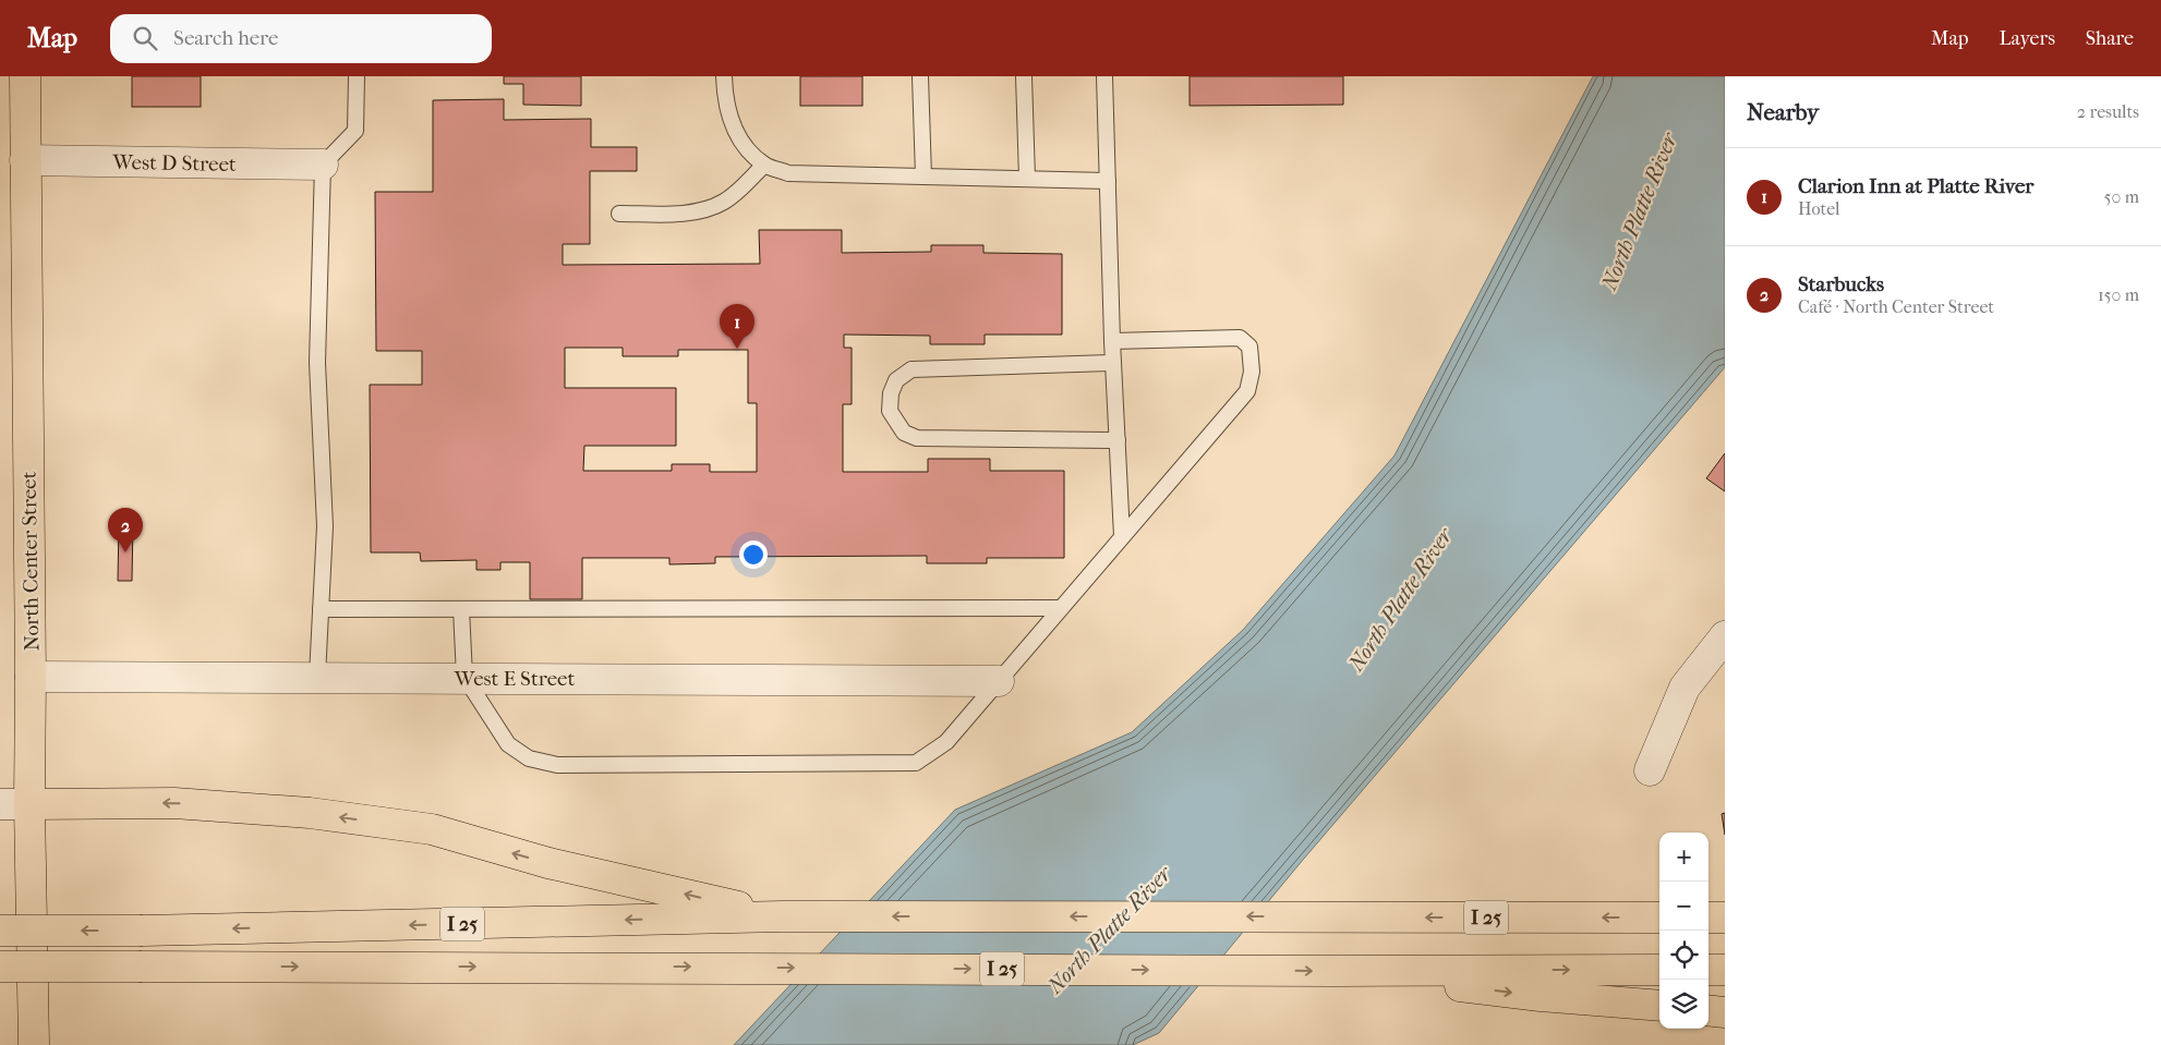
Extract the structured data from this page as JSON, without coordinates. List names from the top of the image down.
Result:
{
  "streets": {
    "main road": ["North Center Street", "I 25"],
    "street": ["West D Street", "West E Street"]
  },
  "crossings": [
    ["West D Street", "North Center Street"],
    ["North Center Street", "West E Street"]
  ],
  "water": ["North Platte River"],
  "page": {
    "header": "Map",
    "search": "Search here",
    "nav": ["Map", "Layers", "Share"],
    "heading": ["Nearby", "2 results"],
    "list": [
      {
        "mark": "1",
        "name": "Clarion Inn at Platte River",
        "note": "Hotel",
        "value": "50 m"
      },
      {
        "mark": "2",
        "name": "Starbucks",
        "note": "Café · North Center Street",
        "value": "150 m"
      }
    ],
    "pins": ["1", "2"],
    "map_buttons": ["+", "−"]
  }
}
